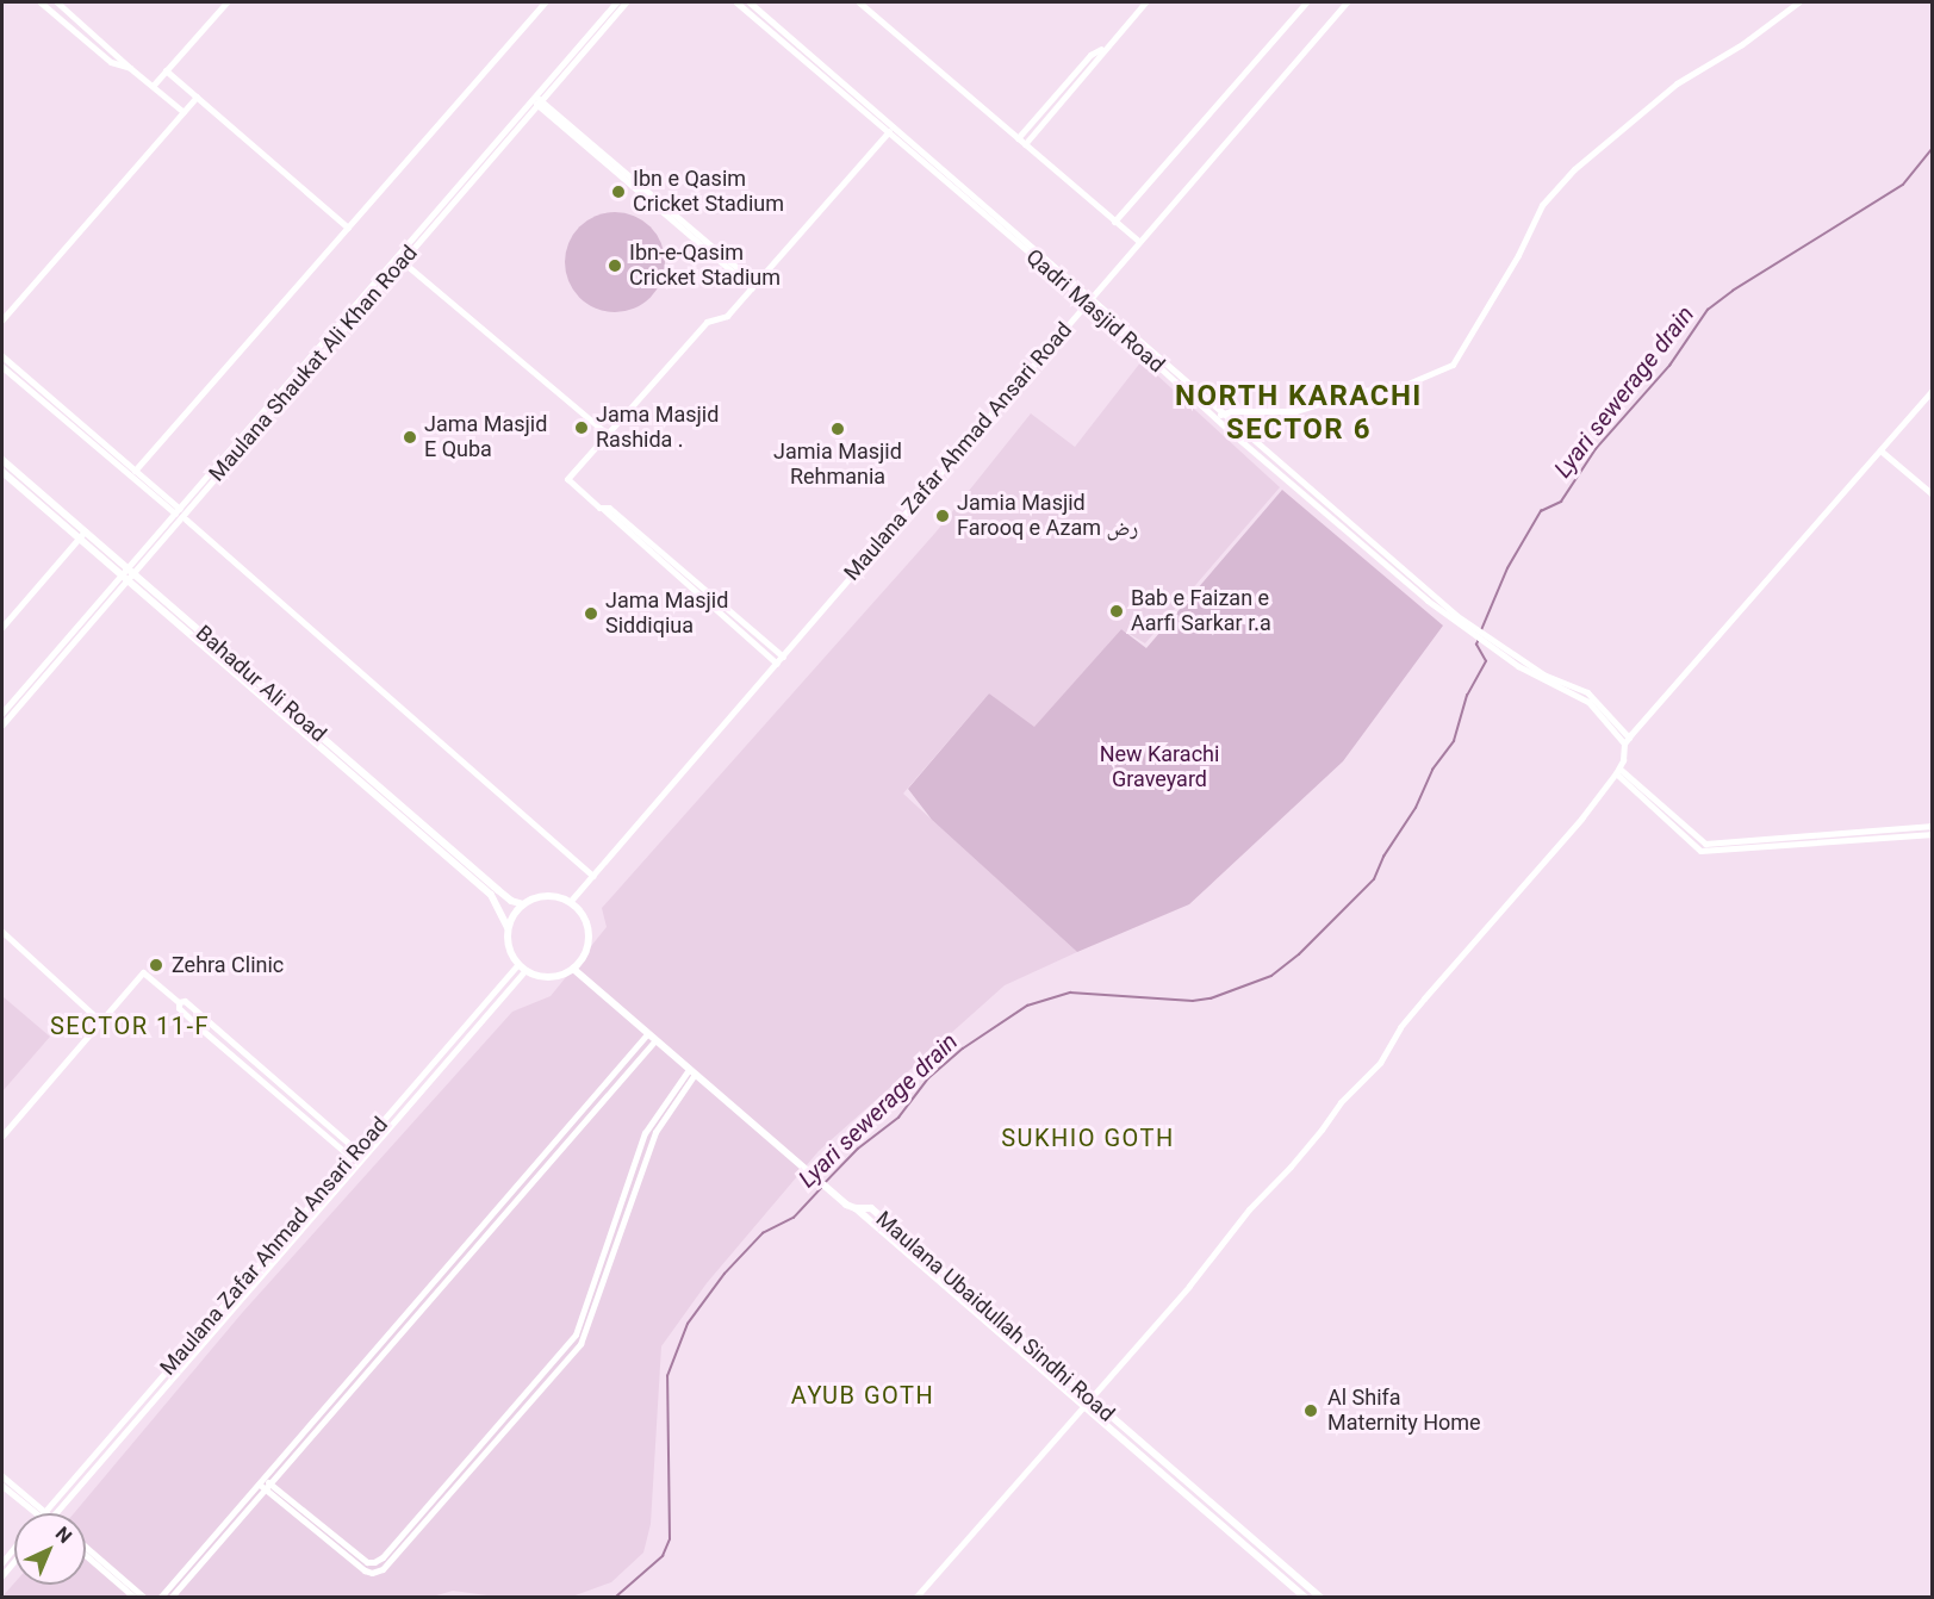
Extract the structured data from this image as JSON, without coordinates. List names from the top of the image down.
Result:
{
  "streets": {
    "main road": ["Bahadur Ali Road", "Maulana Ubaidullah Sindhi Road"],
    "street": ["Qadri Masjid Road", "Maulana Shaukat Ali Khan Road", "Maulana Zafar Ahmad Ansari Road"]
  },
  "crossings": [
    ["Qadri Masjid Road", "Maulana Zafar Ahmad Ansari Road"],
    ["Maulana Shaukat Ali Khan Road", "Bahadur Ali Road"],
    ["Maulana Zafar Ahmad Ansari Road", "Bahadur Ali Road"]
  ],
  "districts": [
    "NORTH KARACHI SECTOR 6",
    "SECTOR 11-F",
    "SUKHIO GOTH",
    "AYUB GOTH"
  ],
  "water": ["Lyari sewerage drain"],
  "parks": ["New Karachi Graveyard"],
  "places": [
    "Ibn e Qasim Cricket Stadium",
    "Ibn-e-Qasim Cricket Stadium",
    "Jama Masjid Rashida .",
    "Jamia Masjid Rehmania",
    "Jama Masjid E Quba",
    "Jamia Masjid Farooq e Azam رض",
    "Bab e Faizan e Aarfi Sarkar r.a",
    "Jama Masjid Siddiqiua",
    "Zehra Clinic",
    "Al Shifa Maternity Home"
  ],
  "north": "top right"
}
